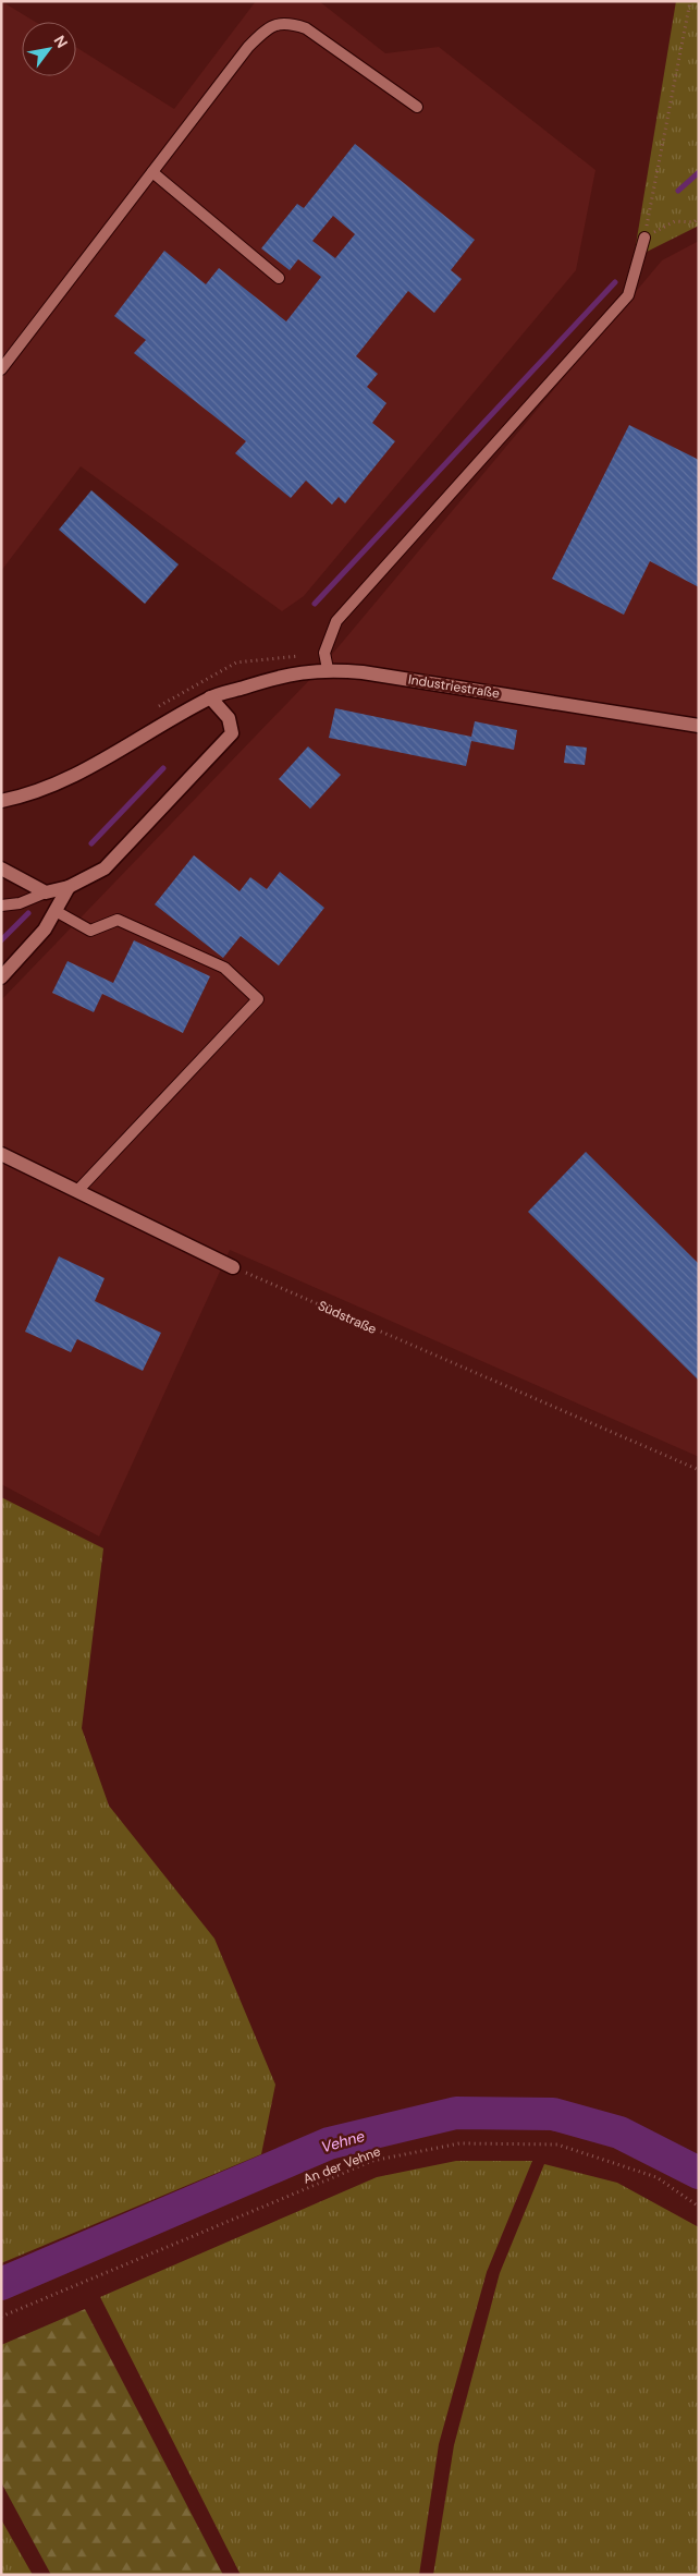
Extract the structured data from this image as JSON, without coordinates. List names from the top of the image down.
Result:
{
  "streets": {
    "street": ["Industriestraße"],
    "path": ["Südstraße", "An der Vehne"]
  },
  "water": ["Vehne"],
  "north": "top right"
}
